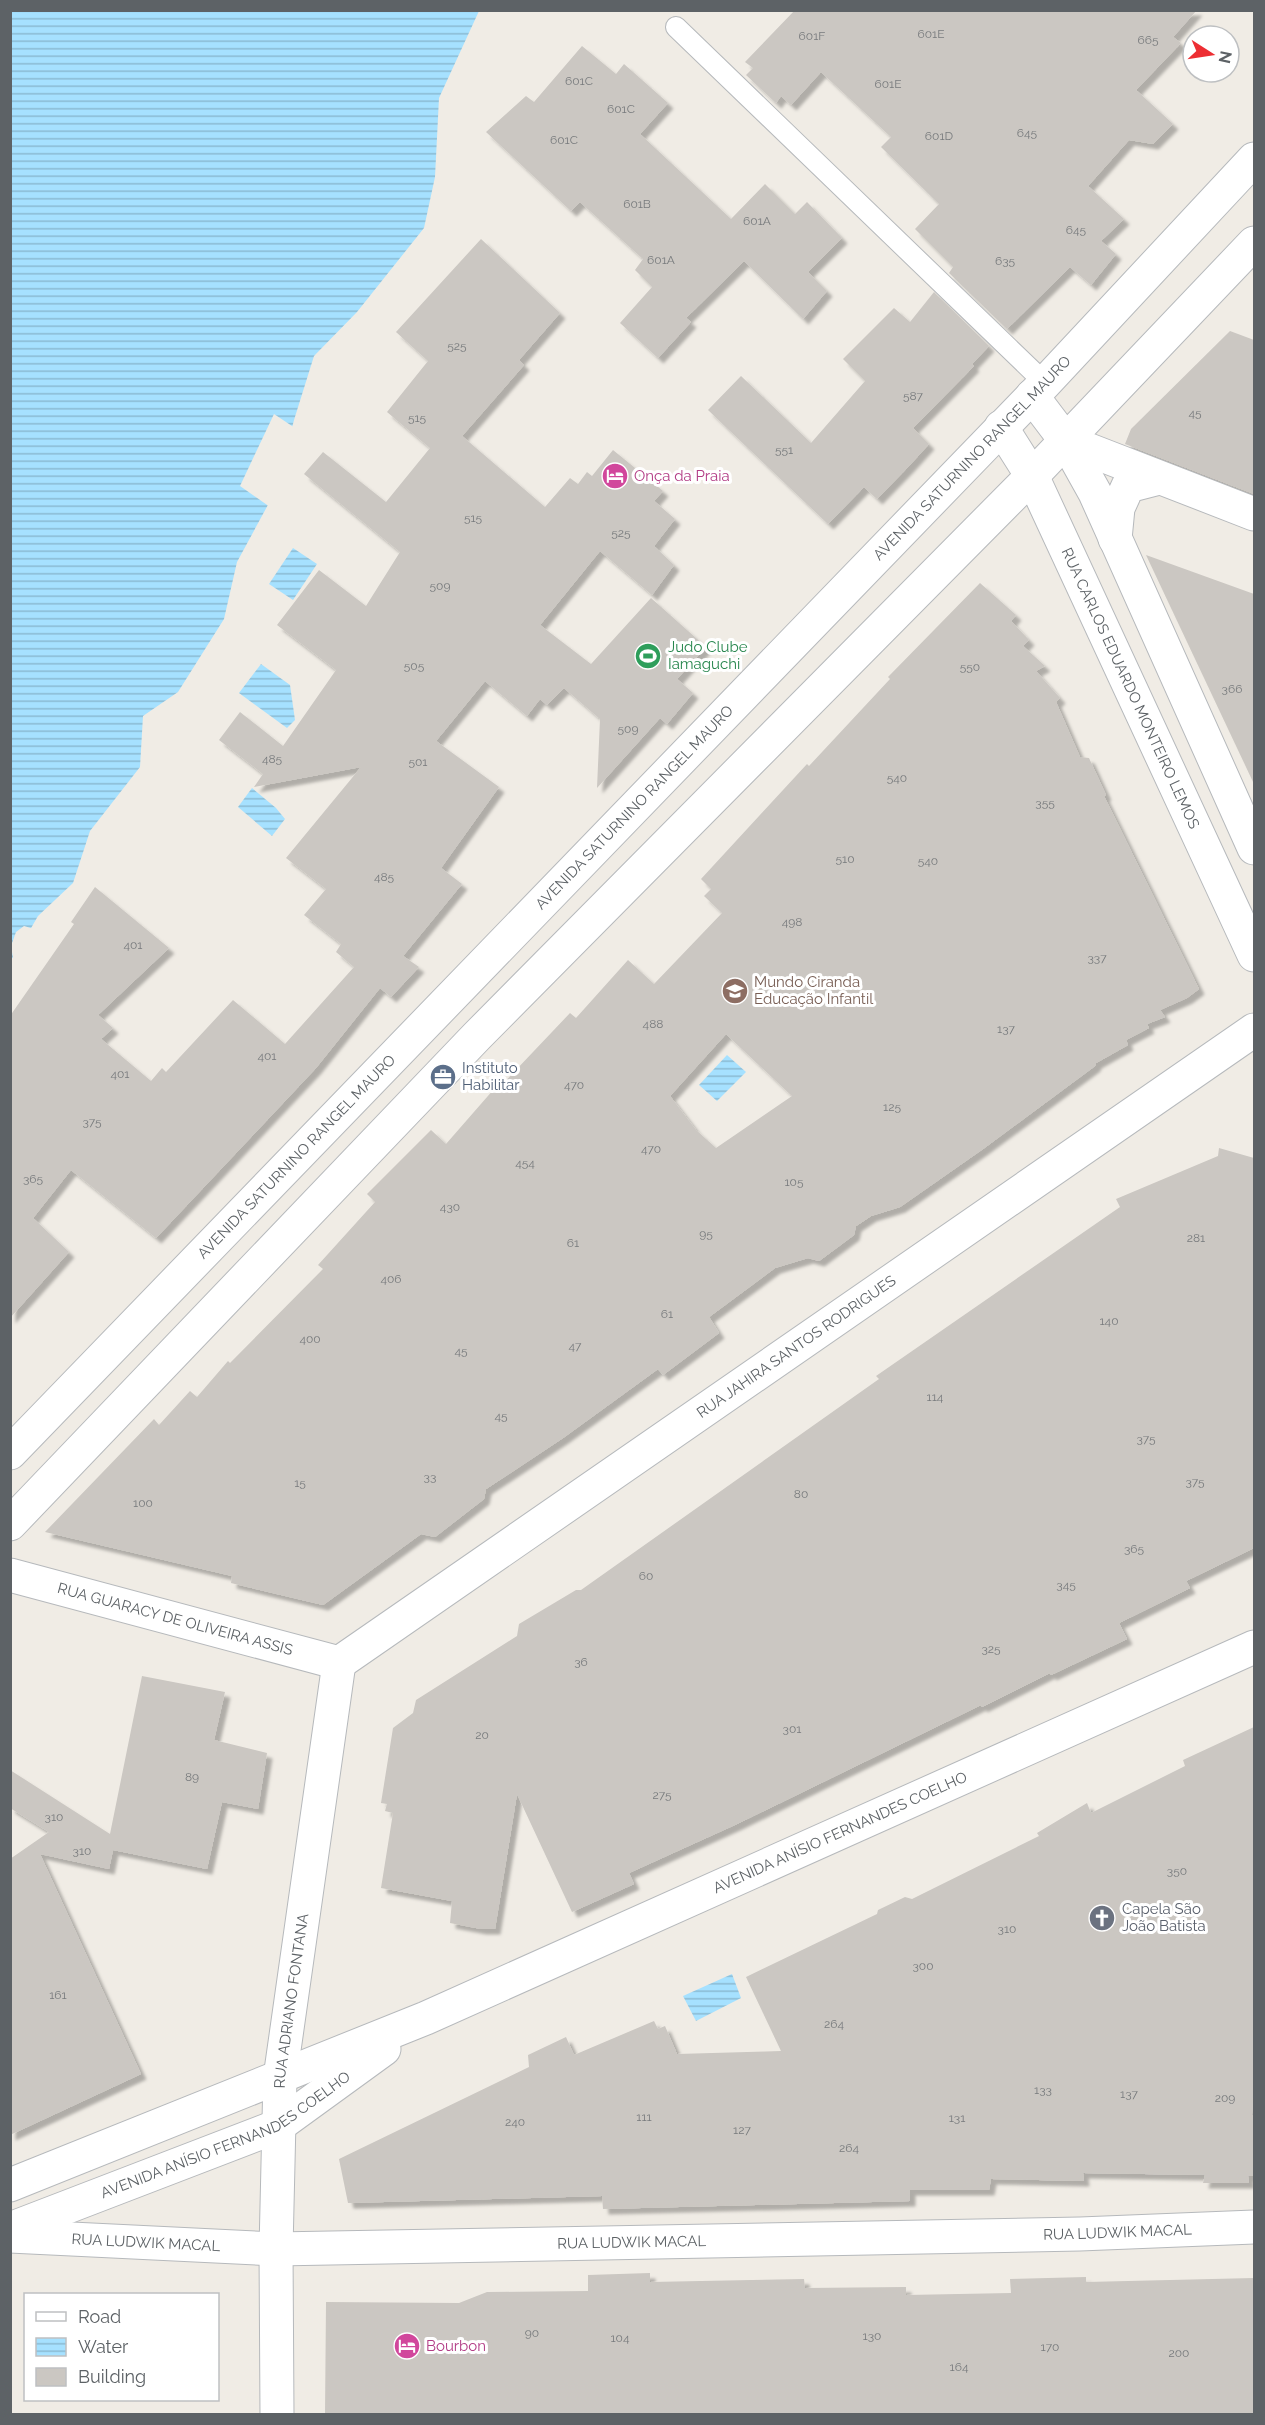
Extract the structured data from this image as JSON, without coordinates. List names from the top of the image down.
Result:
{
  "streets": {
    "street": [
      "AVENIDA SATURNINO RANGEL MAURO",
      "RUA CARLOS EDUARDO MONTEIRO LEMOS",
      "RUA JAHIRA SANTOS RODRIGUES",
      "RUA GUARACY DE OLIVEIRA ASSIS",
      "AVENIDA ANÍSIO FERNANDES COELHO",
      "RUA ADRIANO FONTANA",
      "RUA LUDWIK MACAL"
    ]
  },
  "crossings": [
    ["AVENIDA SATURNINO RANGEL MAURO", "RUA CARLOS EDUARDO MONTEIRO LEMOS"],
    ["RUA JAHIRA SANTOS RODRIGUES", "RUA GUARACY DE OLIVEIRA ASSIS"],
    ["RUA JAHIRA SANTOS RODRIGUES", "RUA ADRIANO FONTANA"],
    ["RUA GUARACY DE OLIVEIRA ASSIS", "RUA ADRIANO FONTANA"],
    ["AVENIDA ANÍSIO FERNANDES COELHO", "RUA ADRIANO FONTANA"],
    ["RUA ADRIANO FONTANA", "RUA LUDWIK MACAL"]
  ],
  "places": {
    "hotel": ["Onça da Praia", "Bourbon"],
    "sports": ["Judo Clube Iamaguchi"],
    "school or university": ["Mundo Ciranda Educação Infantil"],
    "office": ["Instituto Habilitar"],
    "church": ["Capela São João Batista"]
  },
  "house_numbers": [
    "601E",
    "601F",
    "665",
    "601C",
    "601E",
    "601C",
    "645",
    "601D",
    "601C",
    "601B",
    "601A",
    "645",
    "601A",
    "635",
    "525",
    "587",
    "45",
    "515",
    "551",
    "515",
    "525",
    "509",
    "505",
    "550",
    "366",
    "509",
    "485",
    "501",
    "540",
    "355",
    "510",
    "540",
    "485",
    "498",
    "401",
    "337",
    "488",
    "137",
    "401",
    "401",
    "470",
    "125",
    "375",
    "470",
    "454",
    "365",
    "105",
    "430",
    "95",
    "281",
    "61",
    "406",
    "61",
    "140",
    "400",
    "47",
    "45",
    "114",
    "45",
    "375",
    "33",
    "375",
    "15",
    "80",
    "100",
    "365",
    "60",
    "345",
    "325",
    "36",
    "301",
    "20",
    "89",
    "275",
    "310",
    "310",
    "350",
    "310",
    "300",
    "161",
    "264",
    "133",
    "137",
    "209",
    "111",
    "131",
    "240",
    "127",
    "264",
    "90",
    "130",
    "104",
    "170",
    "200",
    "164"
  ],
  "legend": ["Road", "Water", "Building"],
  "north": "right"
}
